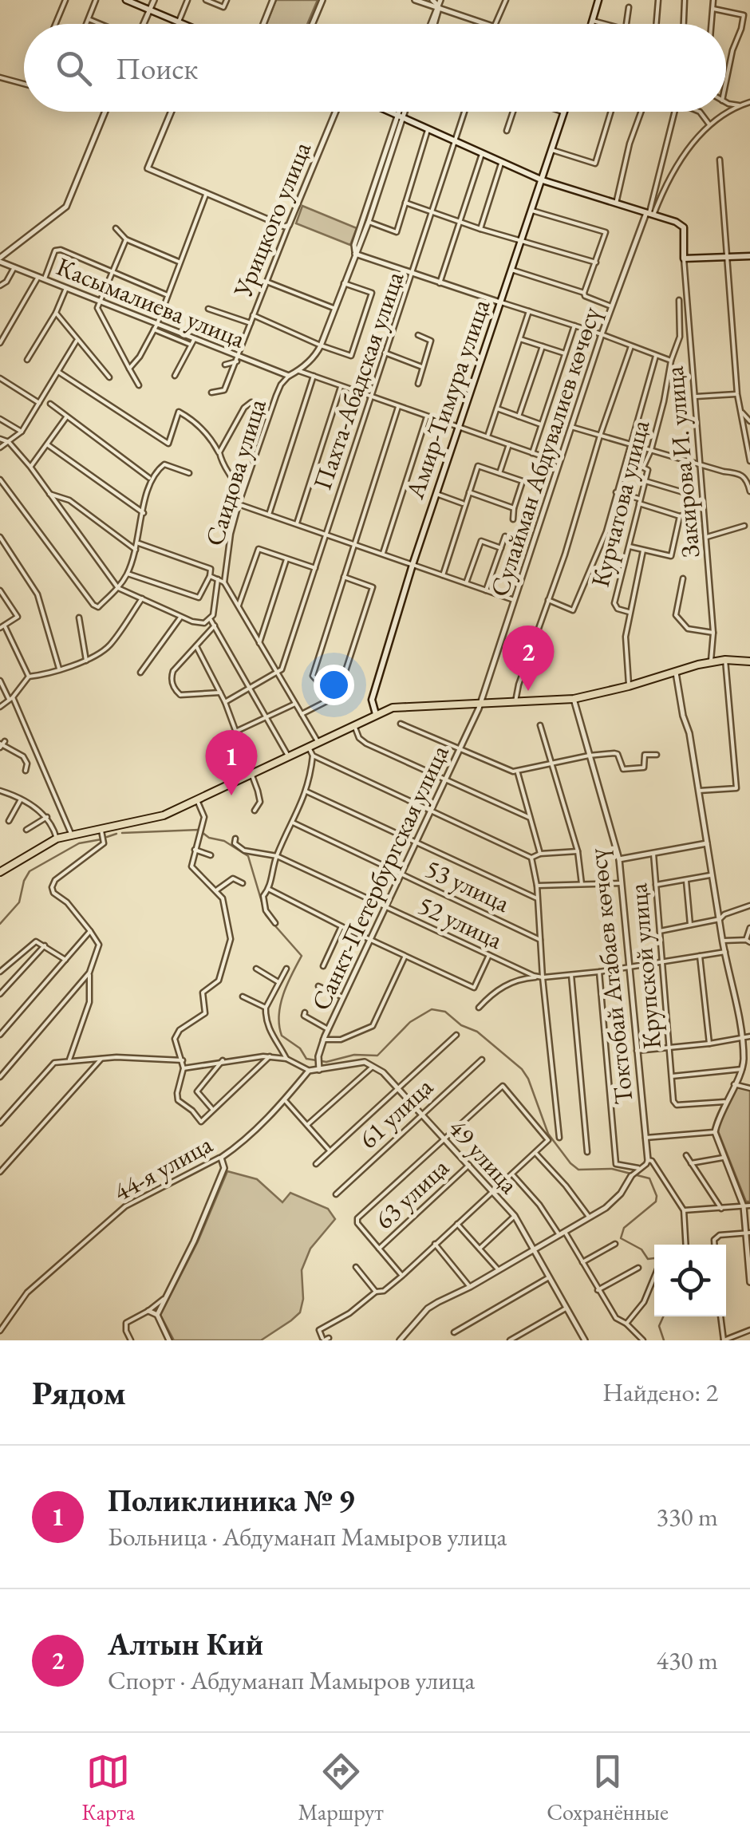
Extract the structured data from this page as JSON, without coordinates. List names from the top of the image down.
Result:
{
  "streets": {
    "main road": ["Амир-Тимура улица"],
    "street": [
      "Урицкого улица",
      "Касымалиева улица",
      "Пахта-Абадская улица",
      "Сулайман Абдувалиев көчөсү",
      "Закирова И. улица",
      "Саидова улица",
      "Курчатова улица",
      "Санкт-Петербургская улица",
      "53 улица",
      "52 улица",
      "Крупской улица",
      "Токтобай Атабаев көчөсү",
      "61 улица",
      "49 улица",
      "44-я улица",
      "63 улица"
    ]
  },
  "crossings": [
    ["Урицкого улица", "Касымалиева улица"],
    ["Касымалиева улица", "Саидова улица"],
    ["Сулайман Абдувалиев көчөсү", "Санкт-Петербургская улица"],
    ["Санкт-Петербургская улица", "53 улица"],
    ["Санкт-Петербургская улица", "52 улица"],
    ["61 улица", "49 улица"],
    ["49 улица", "63 улица"]
  ],
  "page": {
    "search": "Поиск",
    "pins": ["2", "1"],
    "heading": ["Рядом", "Найдено: 2"],
    "list": [
      {
        "mark": "1",
        "name": "Поликлиника № 9",
        "note": "Больница · Абдуманап Мамыров улица",
        "value": "330 m"
      },
      {
        "mark": "2",
        "name": "Алтын Кий",
        "note": "Спорт · Абдуманап Мамыров улица",
        "value": "430 m"
      }
    ],
    "nav": ["Карта", "Маршрут", "Сохранённые"]
  }
}
